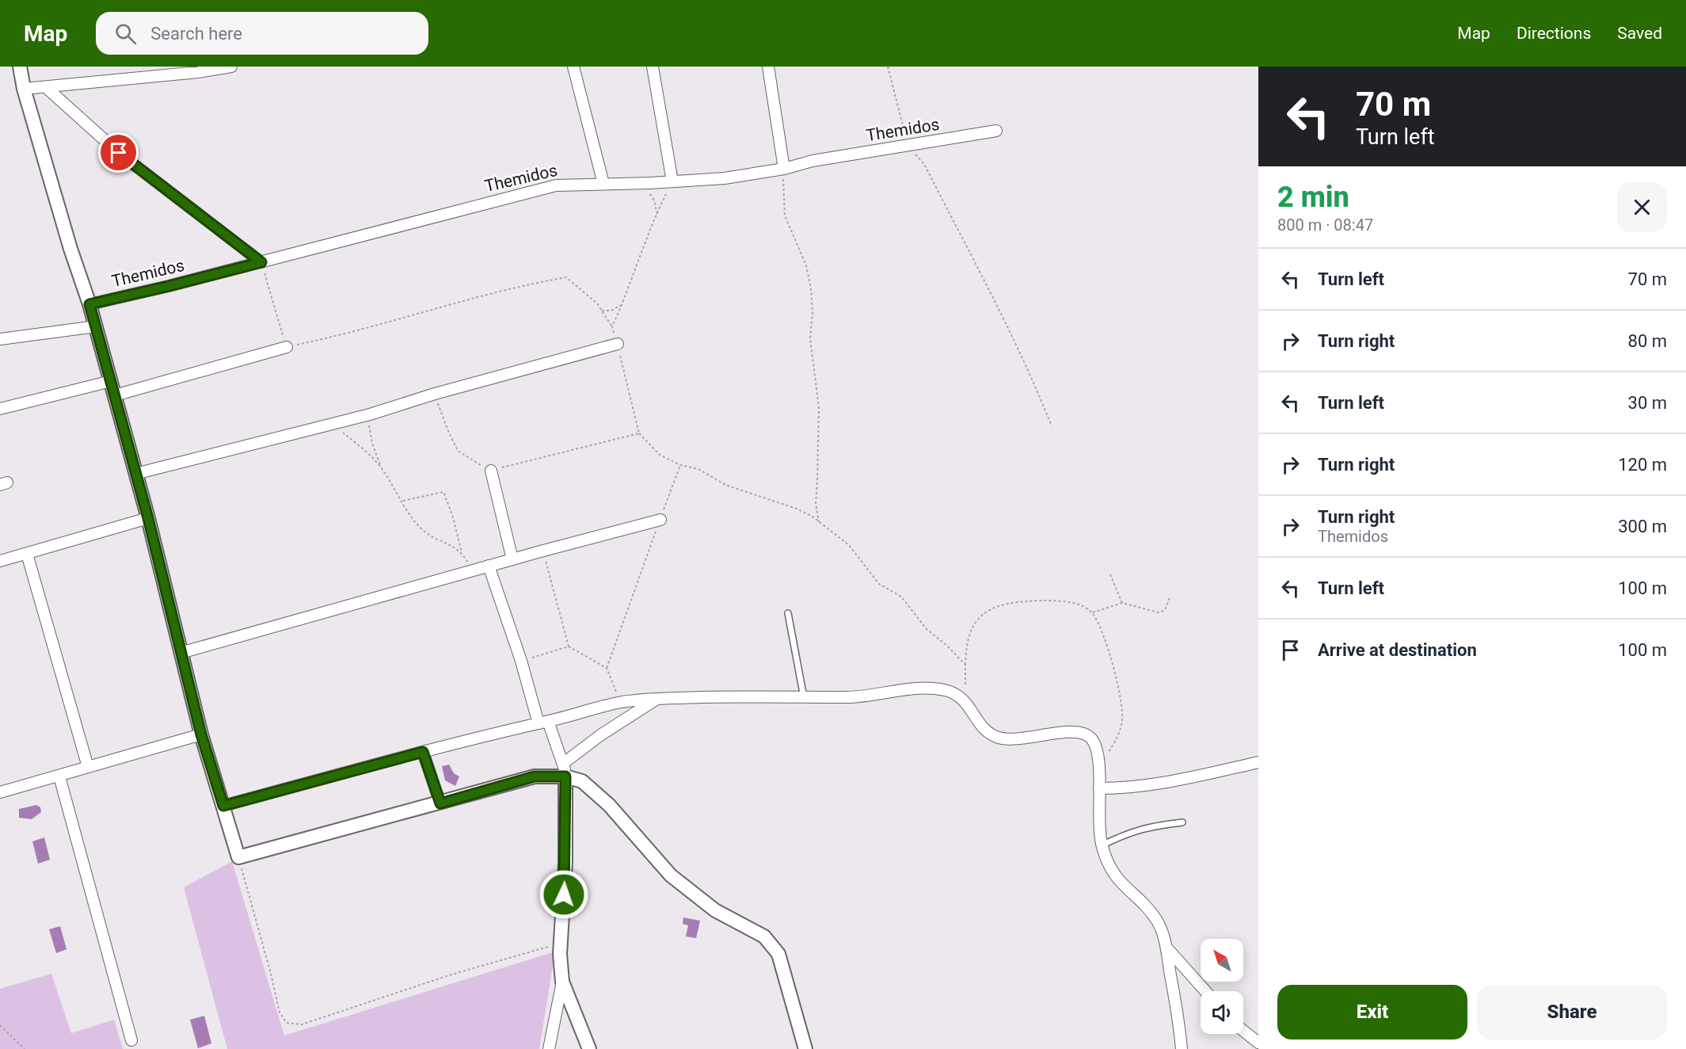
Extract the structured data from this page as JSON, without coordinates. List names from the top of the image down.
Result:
{
  "streets": {
    "street": ["Themidos"]
  },
  "north": "top left",
  "page": {
    "header": "Map",
    "search": "Search here",
    "nav": ["Map", "Directions", "Saved"],
    "turn": ["70 m", "Turn left"],
    "heading": ["2 min", "800 m · 08:47"],
    "list": [
      {
        "name": "Turn left",
        "value": "70 m"
      },
      {
        "name": "Turn right",
        "value": "80 m"
      },
      {
        "name": "Turn left",
        "value": "30 m"
      },
      {
        "name": "Turn right",
        "value": "120 m"
      },
      {
        "name": "Turn right",
        "note": "Themidos",
        "value": "300 m"
      },
      {
        "name": "Turn left",
        "value": "100 m"
      },
      {
        "name": "Arrive at destination",
        "value": "100 m"
      }
    ],
    "buttons": ["Exit", "Share"]
  }
}
